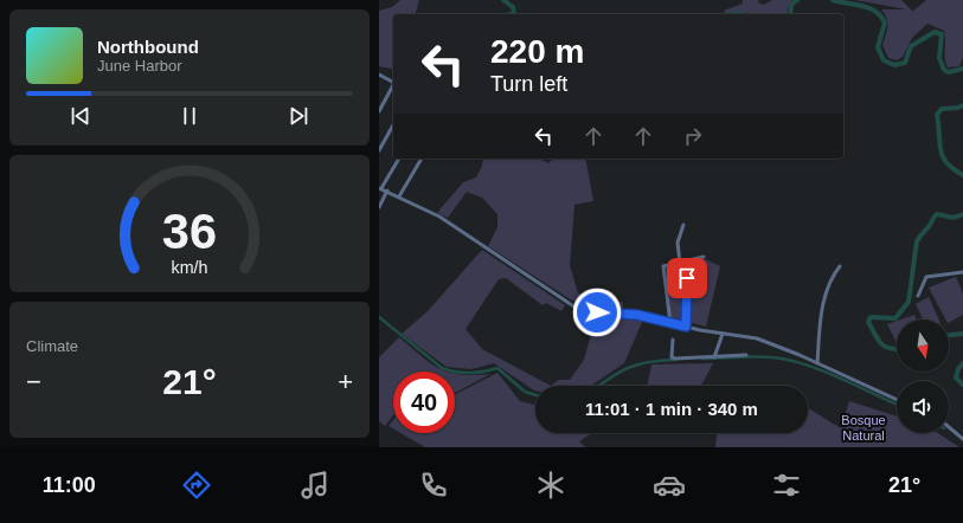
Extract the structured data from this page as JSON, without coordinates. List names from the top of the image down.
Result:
{
  "parks": ["Bosque Natural"],
  "north": "bottom",
  "page": {
    "turn": ["220 m", "Turn left"],
    "song": ["Northbound", "June Harbor"],
    "tile": "Climate",
    "heat": ["−", "21°", "+"],
    "limit": "40",
    "trip": "11:01 · 1 min · 340 m",
    "tabs": ["11:00", "21°"],
    "gauge": ["36", "km/h"]
  }
}
